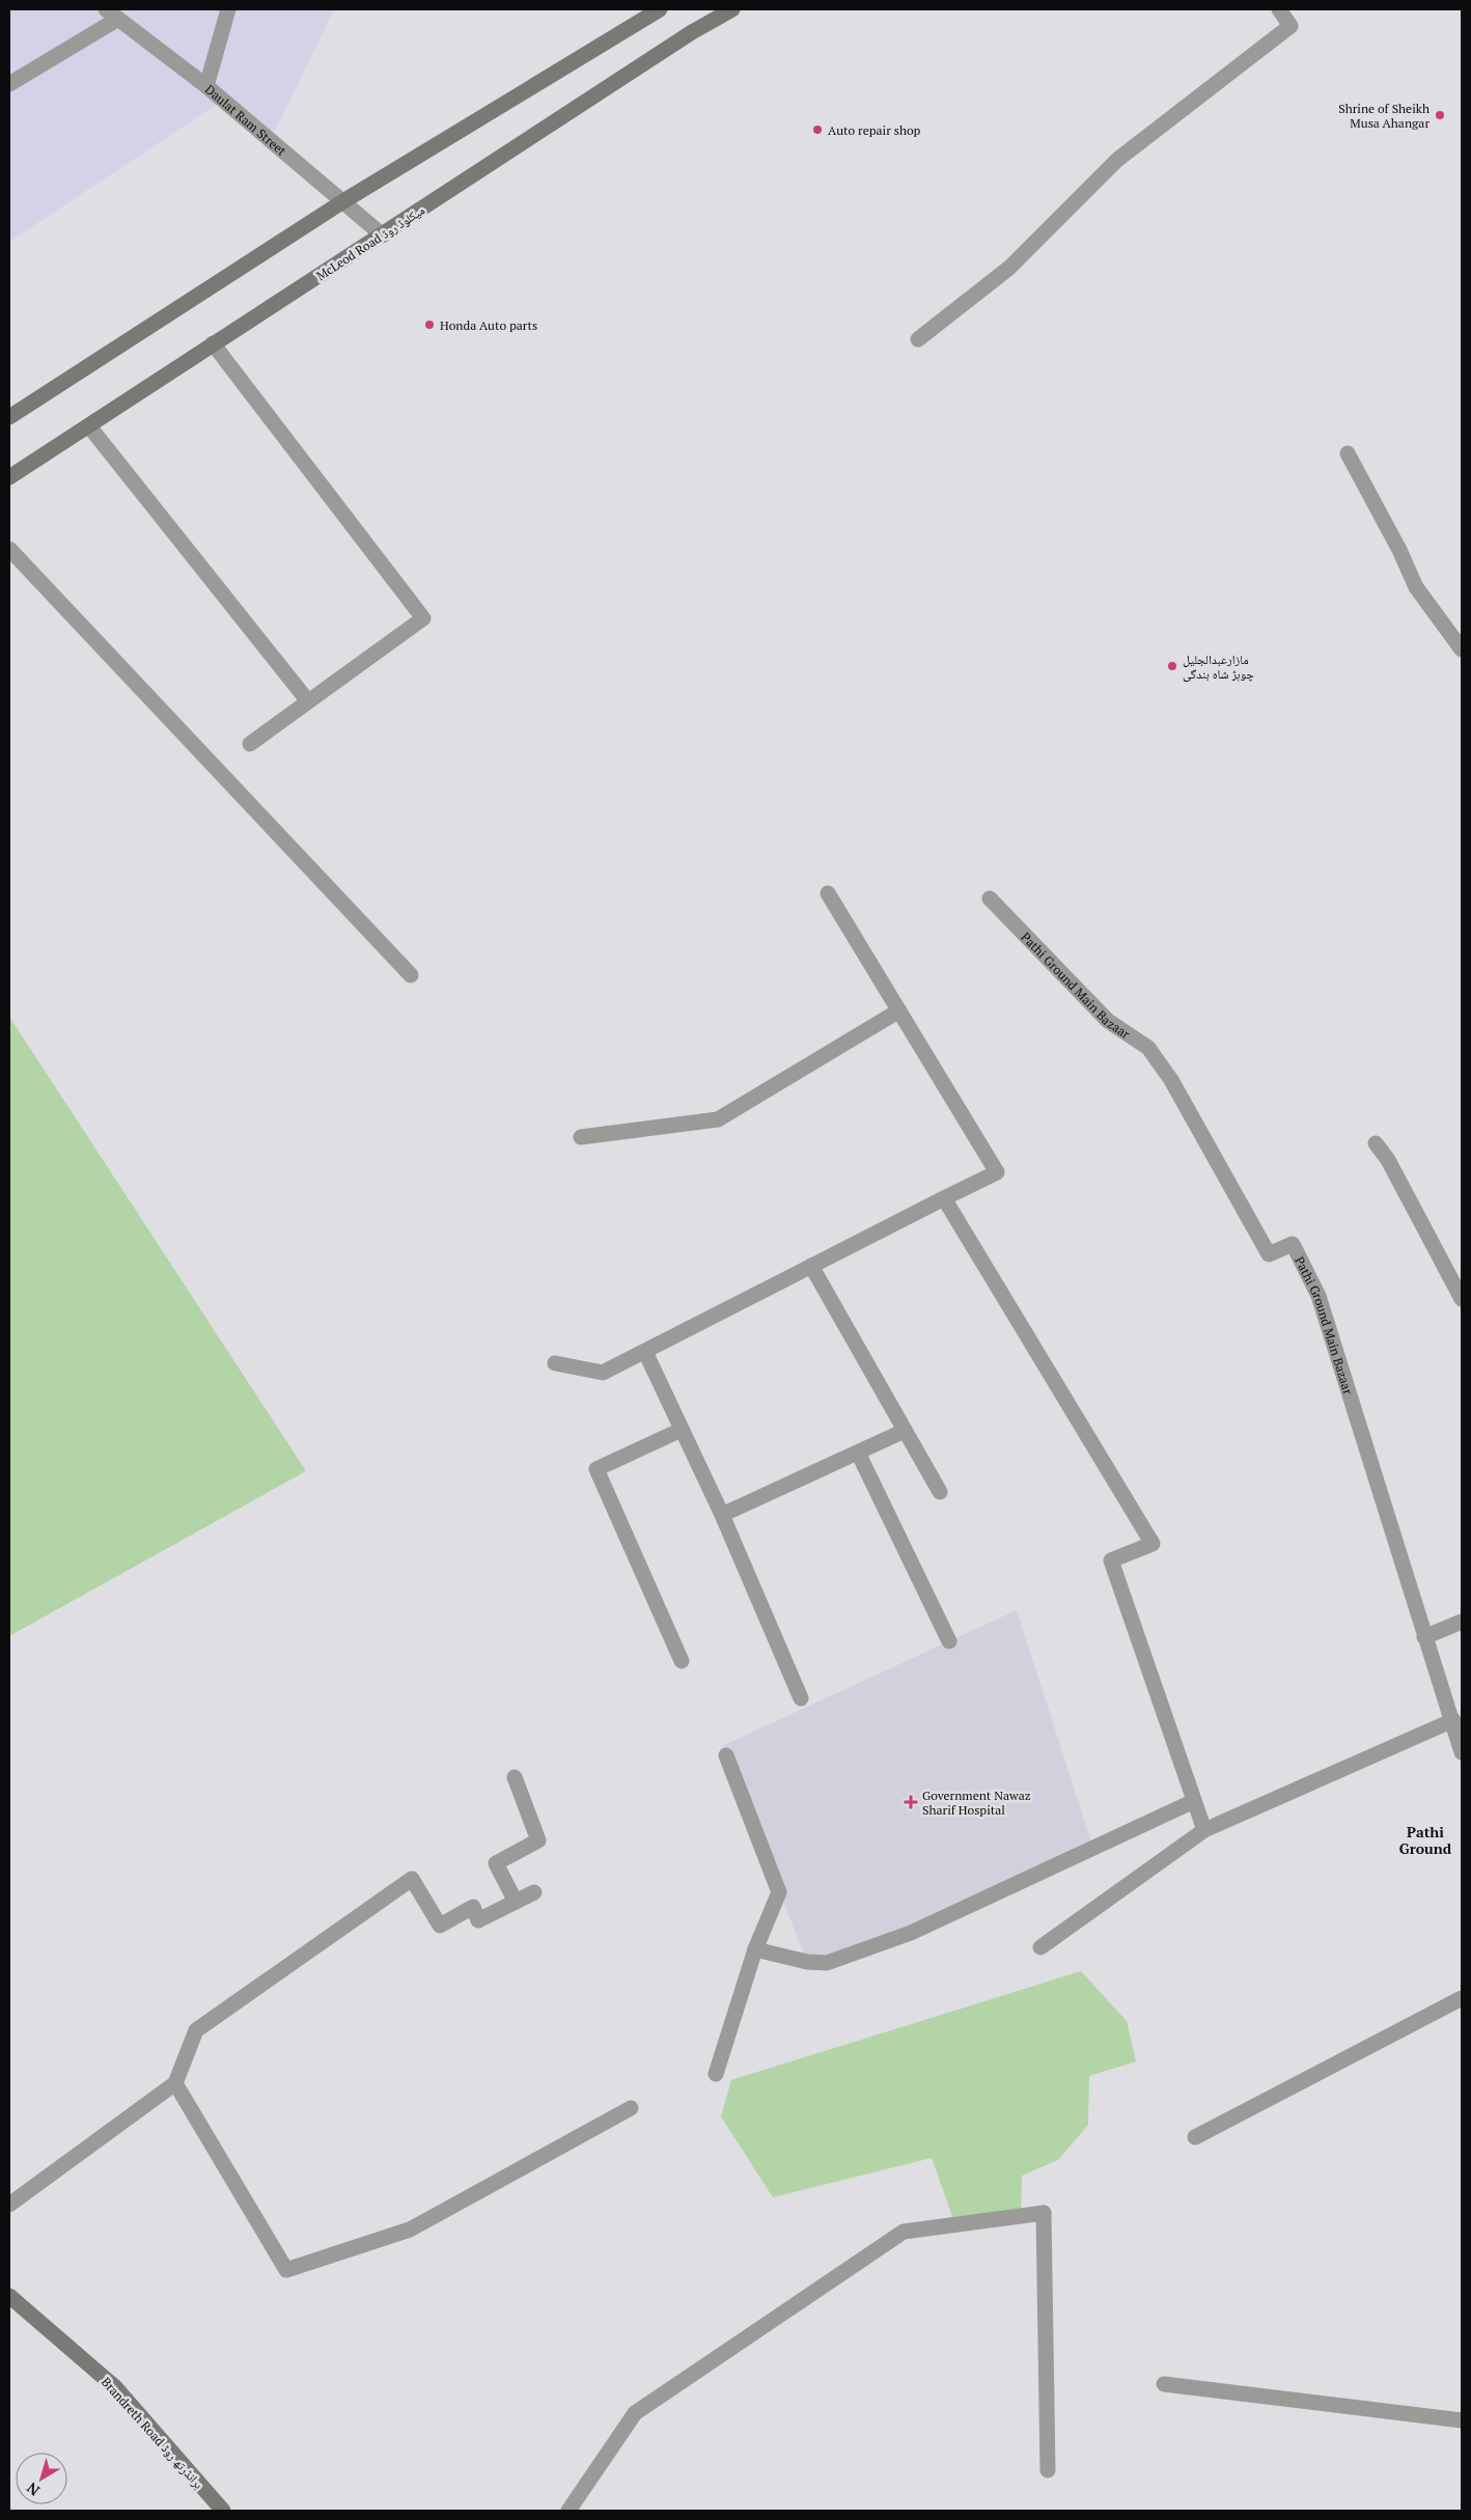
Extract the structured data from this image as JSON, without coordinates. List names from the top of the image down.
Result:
{
  "streets": {
    "main road": ["McLeod Road میکلوڈ روڈ", "Brandreth Road برانڈرتھ روڈ"],
    "street": ["Daulat Ram Street", "Pathi Ground Main Bazaar"]
  },
  "crossings": [
    ["Daulat Ram Street", "McLeod Road میکلوڈ روڈ"]
  ],
  "districts": ["Pathi Ground"],
  "places": {
    "other": [
      "Shrine of Sheikh Musa Ahangar",
      "Auto repair shop",
      "Honda Auto parts",
      "مازارعبدالجلیل چوہڑ شاہ بندگی"
    ],
    "health": ["Government Nawaz Sharif Hospital"]
  },
  "north": "bottom left"
}
